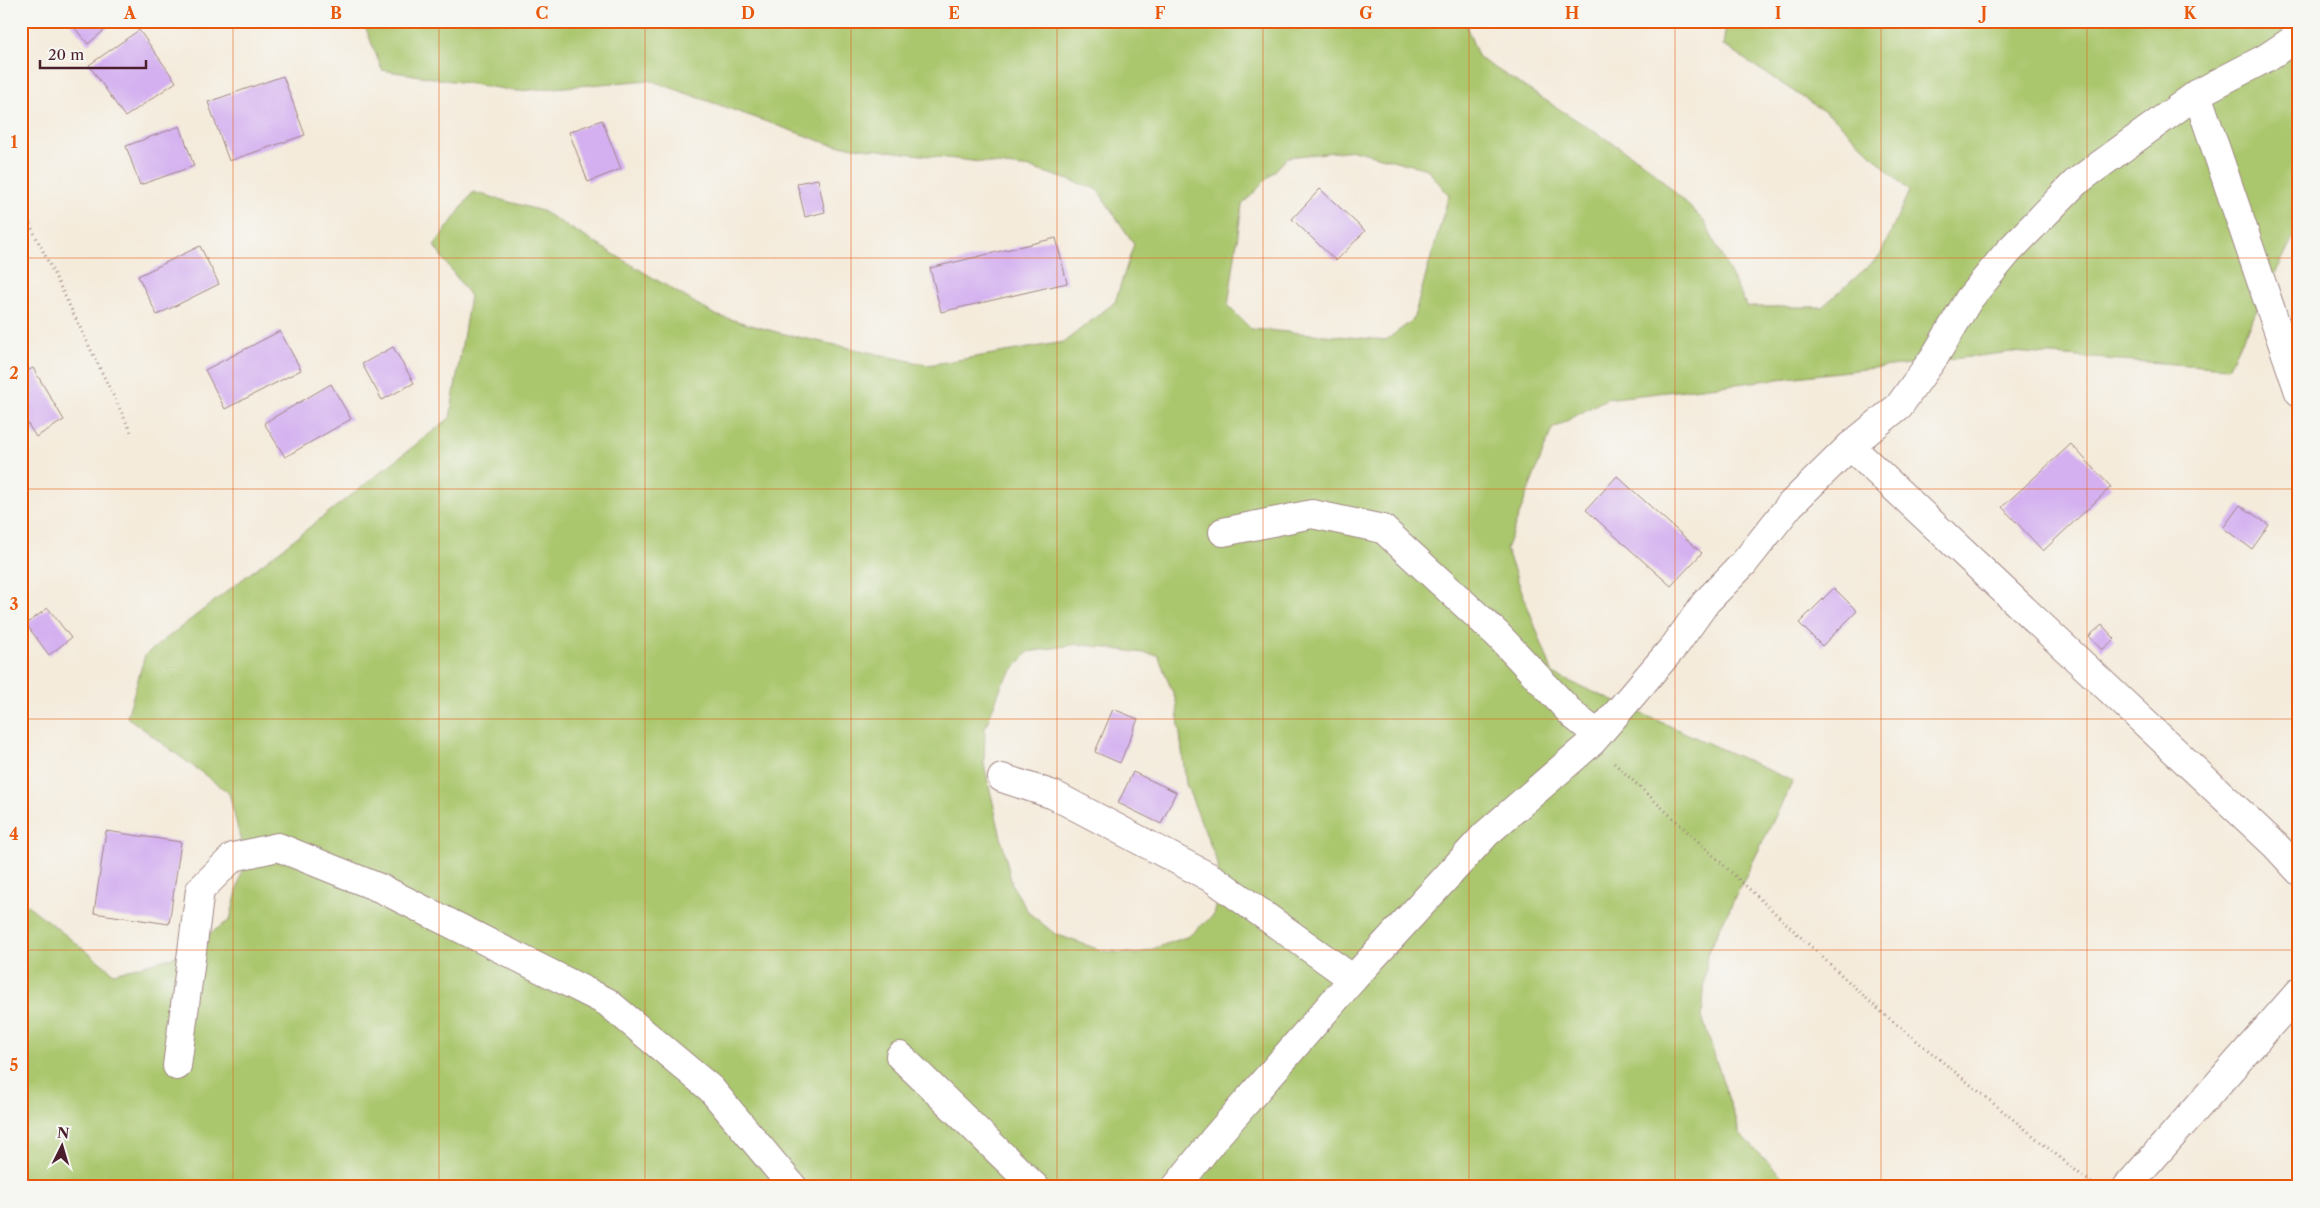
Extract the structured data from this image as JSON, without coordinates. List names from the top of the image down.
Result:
{
  "scale_bar": "20 m",
  "north": "top",
  "grid": {
    "columns": [
      "A",
      "B",
      "C",
      "D",
      "E",
      "F",
      "G",
      "H",
      "I",
      "J",
      "K"
    ],
    "rows": [
      "1",
      "2",
      "3",
      "4",
      "5"
    ]
  }
}
